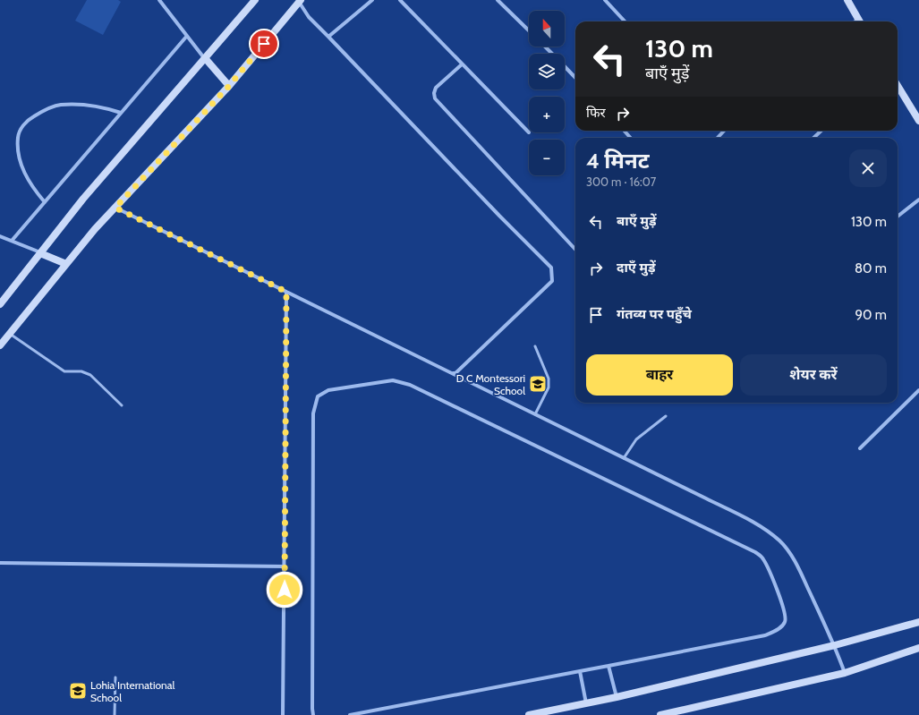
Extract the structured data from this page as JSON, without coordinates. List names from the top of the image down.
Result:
{
  "places": {
    "school or university": ["D C Montessori School", "Lohia International School"]
  },
  "north": "top",
  "page": {
    "map_buttons": ["+", "−"],
    "turn": ["130 m", "बाएँ मुड़ें"],
    "then": "फिर",
    "heading": ["4 मिनट", "300 m · 16:07"],
    "list": [
      {
        "name": "बाएँ मुड़ें",
        "value": "130 m"
      },
      {
        "name": "दाएँ मुड़ें",
        "value": "80 m"
      },
      {
        "name": "गंतव्य पर पहुँचे",
        "value": "90 m"
      }
    ],
    "buttons": ["बाहर", "शेयर करें"]
  }
}
